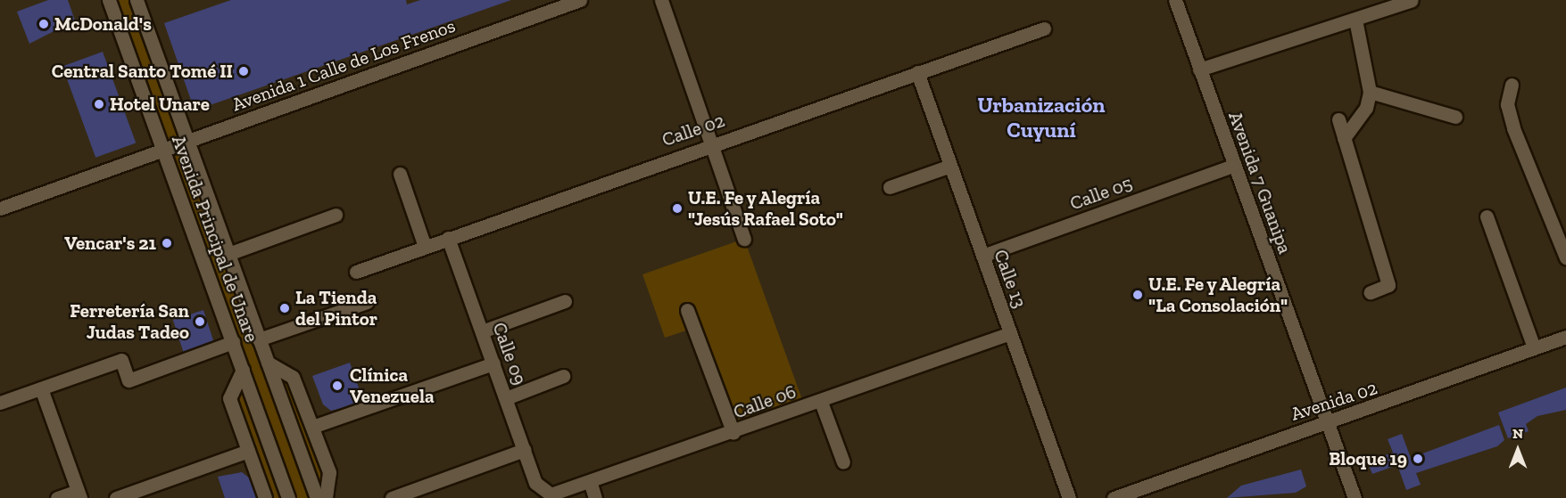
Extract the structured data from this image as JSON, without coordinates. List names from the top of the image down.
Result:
{
  "streets": {
    "street": [
      "Avenida 1 Calle de Los Frenos",
      "Calle 02",
      "Avenida 7 Guanipa",
      "Calle 05",
      "Avenida Principal de Unare",
      "Calle 13",
      "Calle 09",
      "Avenida 02",
      "Calle 06"
    ]
  },
  "crossings": [
    ["Avenida 1 Calle de Los Frenos", "Avenida Principal de Unare"],
    ["Calle 02", "Calle 13"],
    ["Calle 02", "Calle 09"],
    ["Avenida 7 Guanipa", "Calle 05"],
    ["Avenida 7 Guanipa", "Avenida 02"],
    ["Calle 05", "Calle 13"],
    ["Calle 13", "Calle 06"],
    ["Calle 09", "Calle 06"]
  ],
  "districts": ["Urbanización Cuyuní"],
  "places": [
    "McDonald's",
    "Central Santo Tomé II",
    "Hotel Unare",
    "U.E. Fe y Alegría \"Jesús Rafael Soto\"",
    "Vencar's 21",
    "U.E. Fe y Alegría \"La Consolación\"",
    "La Tienda del Pintor",
    "Ferretería San Judas Tadeo",
    "Clínica Venezuela",
    "Bloque 19"
  ],
  "north": "top"
}
